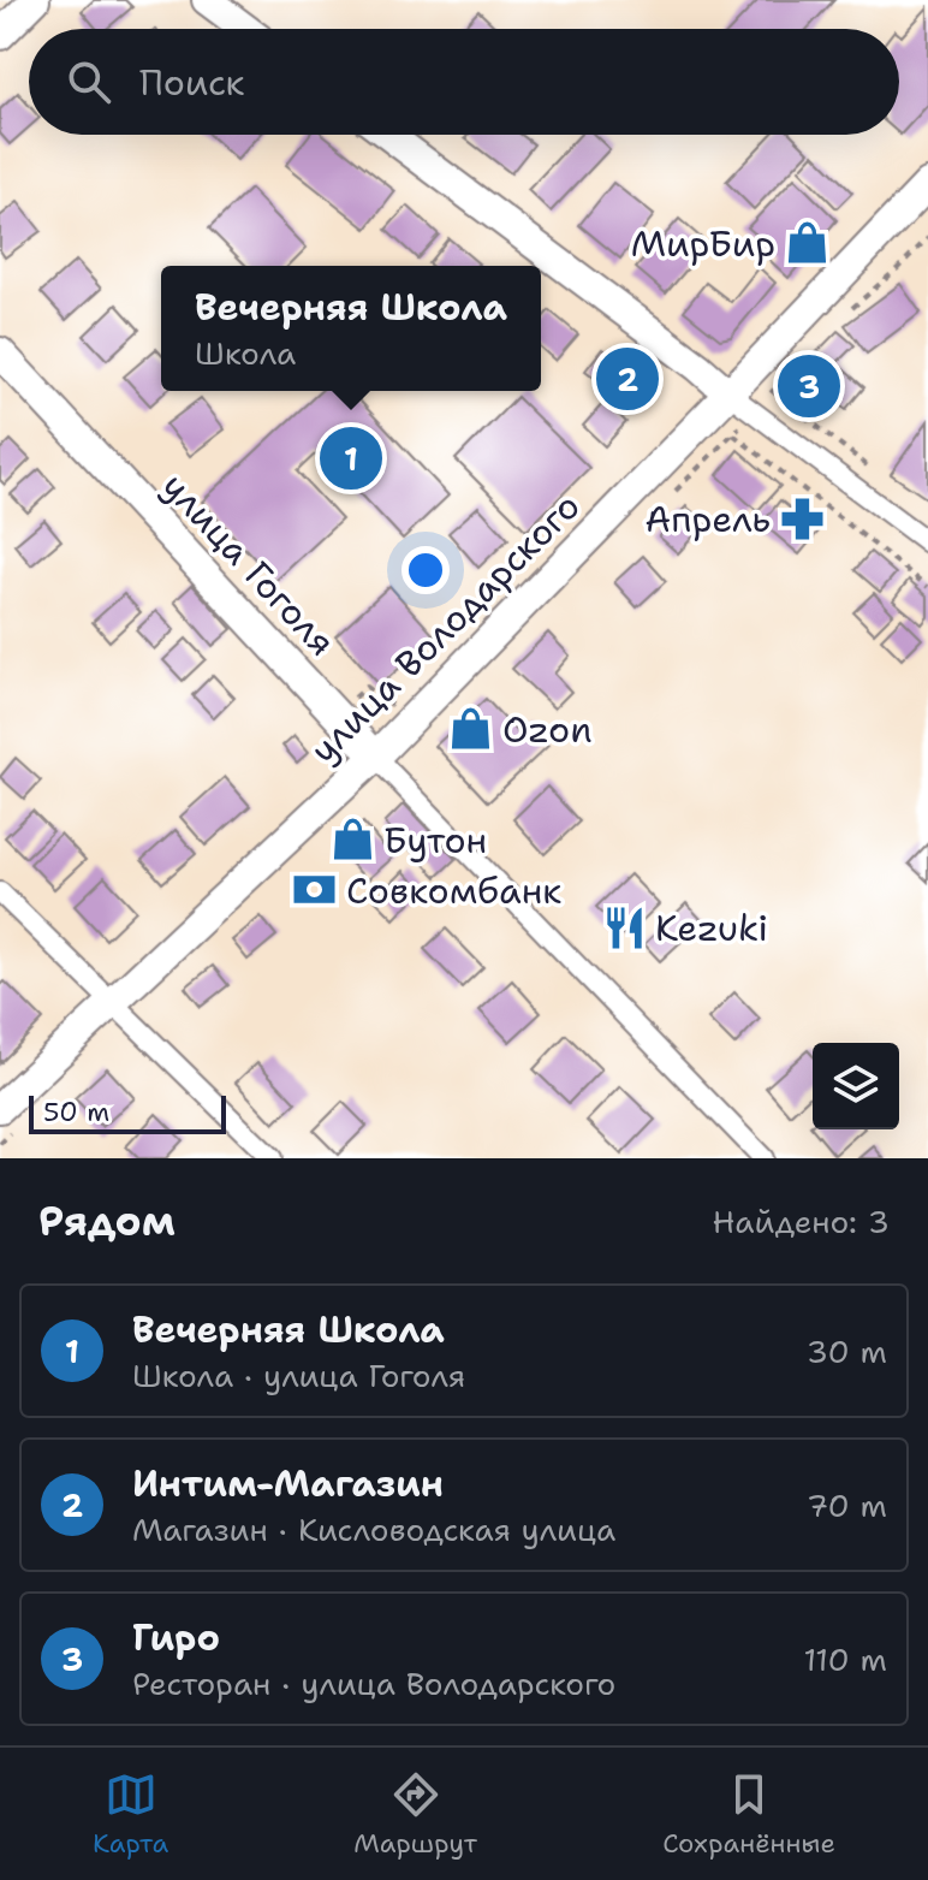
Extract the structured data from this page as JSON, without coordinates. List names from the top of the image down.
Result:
{
  "streets": {
    "main road": ["улица Гоголя", "улица Володарского"]
  },
  "crossings": [
    ["улица Гоголя", "улица Володарского"]
  ],
  "places": {
    "shop": ["МирБир", "Ozon", "Бутон"],
    "pharmacy": ["Апрель"],
    "bank": ["Совкомбанк"],
    "restaurant": ["Kezuki"]
  },
  "scale_bar": "50 m",
  "page": {
    "search": "Поиск",
    "popup": ["Вечерняя Школа", "Школа"],
    "pins": ["2", "3", "1"],
    "scale": "50 m",
    "heading": ["Рядом", "Найдено: 3"],
    "list": [
      {
        "mark": "1",
        "name": "Вечерняя Школа",
        "note": "Школа · улица Гоголя",
        "value": "30 m"
      },
      {
        "mark": "2",
        "name": "Интим-Магазин",
        "note": "Магазин · Кисловодская улица",
        "value": "70 m"
      },
      {
        "mark": "3",
        "name": "Гиро",
        "note": "Ресторан · улица Володарского",
        "value": "110 m"
      }
    ],
    "nav": ["Карта", "Маршрут", "Сохранённые"]
  }
}
